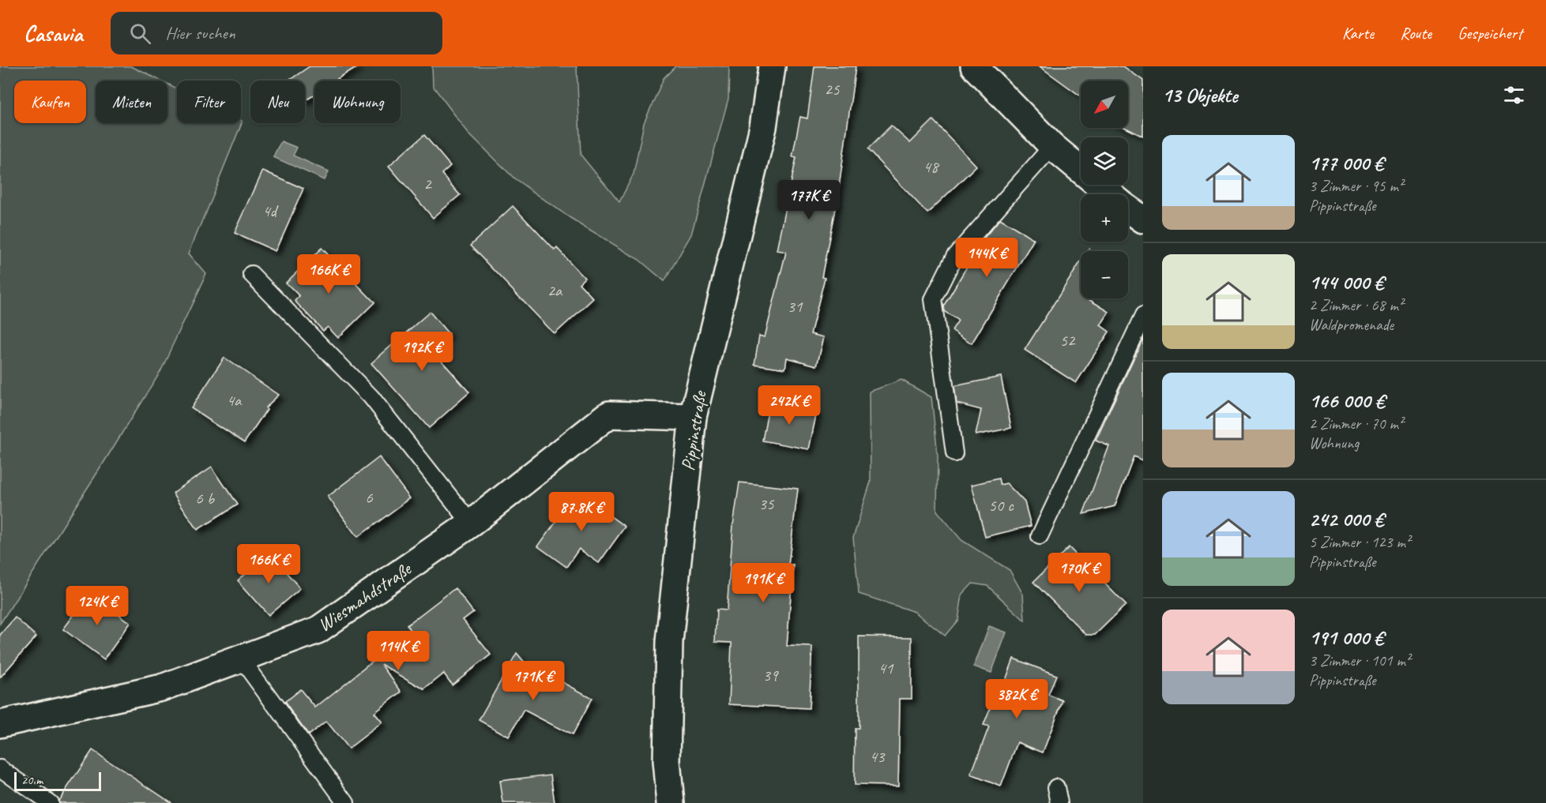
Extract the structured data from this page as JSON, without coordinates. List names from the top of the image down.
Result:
{
  "streets": {
    "street": ["Pippinstraße", "Wiesmahdstraße"]
  },
  "crossings": [
    ["Pippinstraße", "Wiesmahdstraße"]
  ],
  "house_numbers": [
    "25",
    "48",
    "2",
    "4d",
    "2a",
    "31",
    "52",
    "4a",
    "6",
    "6 b",
    "35",
    "50 c",
    "41",
    "39",
    "43"
  ],
  "scale_bar": "20 m",
  "north": "bottom left",
  "page": {
    "header": "Casavia",
    "search": "Hier suchen",
    "nav": ["Karte", "Route", "Gespeichert"],
    "heading": "13 Objekte",
    "map_buttons": ["+", "−"],
    "chip": [
      "Kaufen",
      "Mieten",
      "Filter",
      "Neu",
      "Wohnung"
    ],
    "list": [
      {
        "name": "177 000 €",
        "note": "3 Zimmer · 95 m² · Pippinstraße"
      },
      {
        "name": "144 000 €",
        "note": "2 Zimmer · 68 m² · Waldpromenade"
      },
      {
        "name": "166 000 €",
        "note": "2 Zimmer · 70 m² · Wohnung"
      },
      {
        "name": "242 000 €",
        "note": "5 Zimmer · 123 m² · Pippinstraße"
      },
      {
        "name": "191 000 €",
        "note": "3 Zimmer · 101 m² · Pippinstraße"
      }
    ],
    "price": [
      "177K €",
      "144K €",
      "166K €",
      "192K €",
      "242K €",
      "87.8K €",
      "166K €",
      "170K €",
      "191K €",
      "124K €",
      "114K €",
      "171K €",
      "382K €"
    ],
    "scale": "20 m"
  }
}
